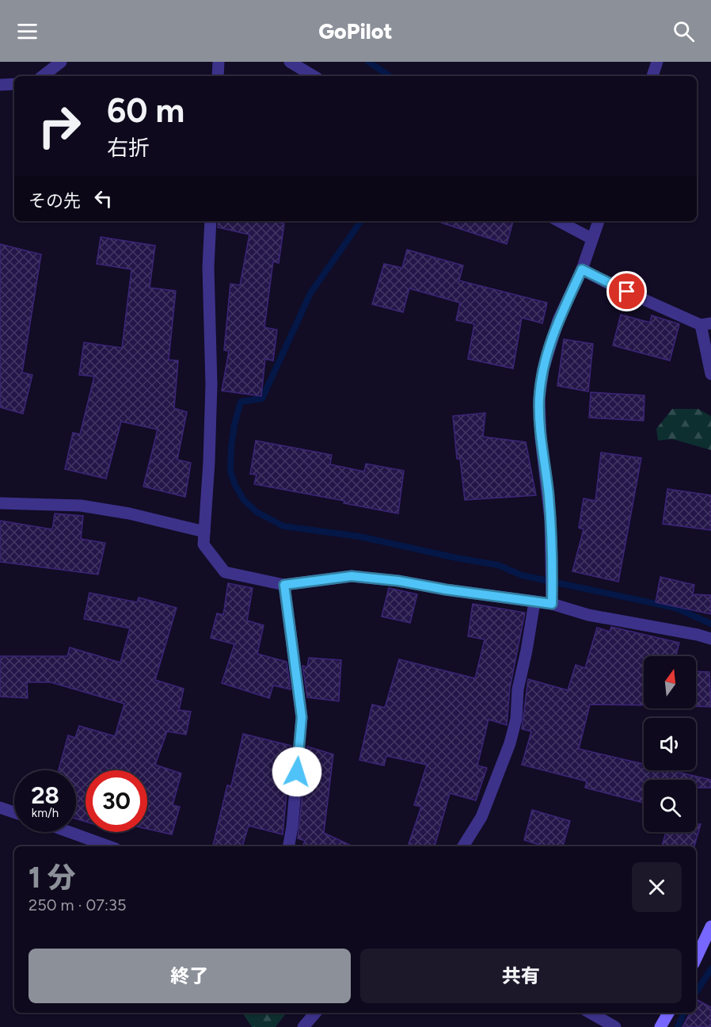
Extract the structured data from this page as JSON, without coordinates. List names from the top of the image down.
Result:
{
  "north": "top",
  "page": {
    "header": "GoPilot",
    "turn": ["60 m", "右折"],
    "then": "その先",
    "speed": "28 km/h",
    "limit": "30",
    "heading": ["1 分", "250 m · 07:35"],
    "buttons": ["終了", "共有"]
  }
}
